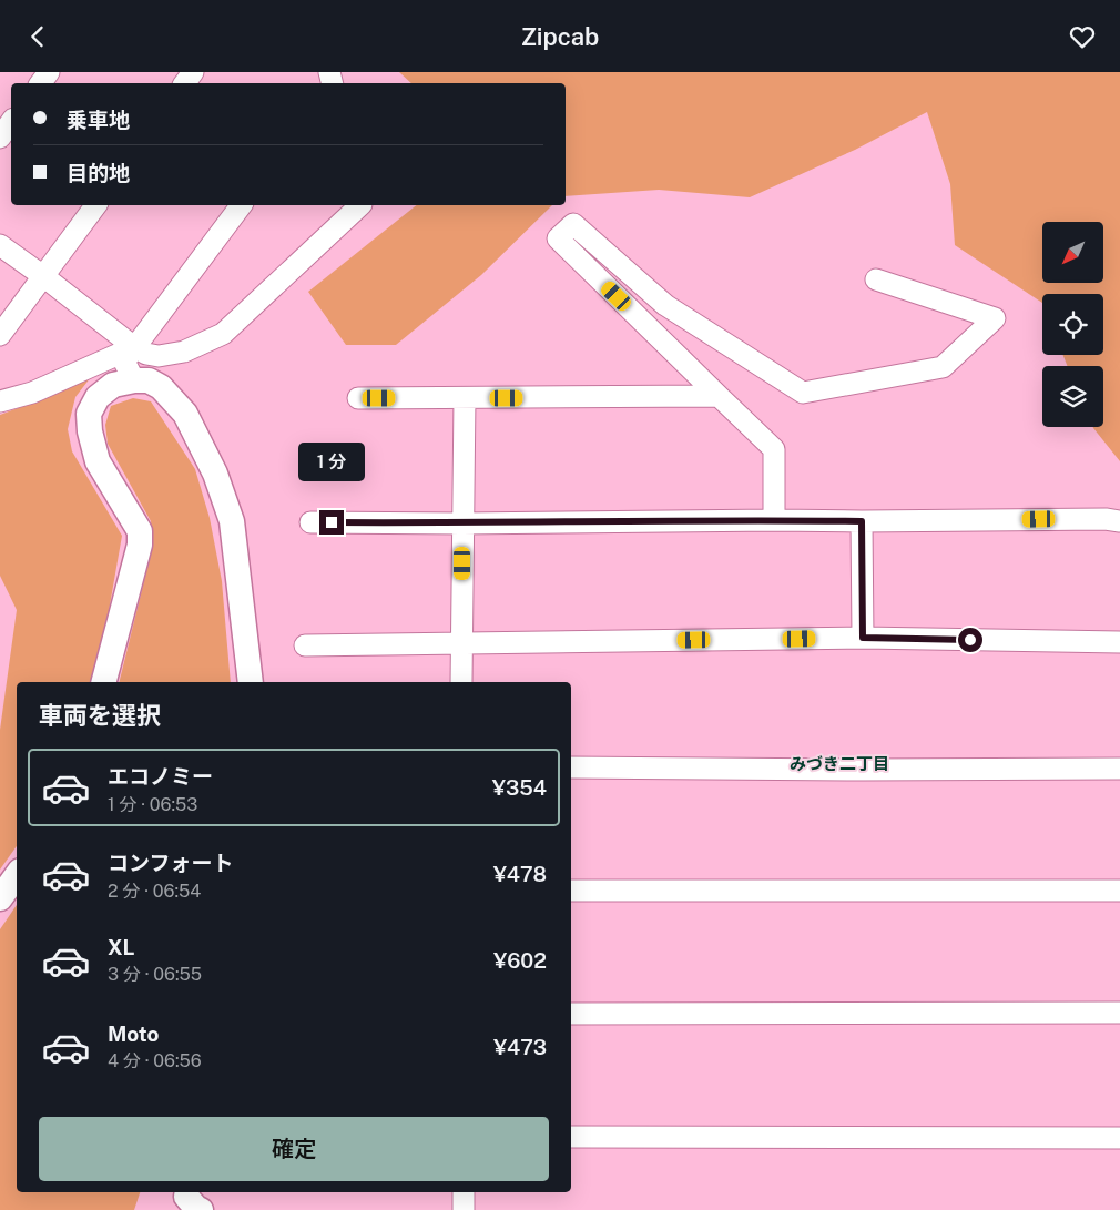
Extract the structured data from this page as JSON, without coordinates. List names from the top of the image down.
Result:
{
  "districts": ["みづき二丁目"],
  "north": "bottom left",
  "page": {
    "header": "Zipcab",
    "banner": ["乗車地", "目的地"],
    "bubble": "1 分",
    "heading": "車両を選択",
    "list": [
      {
        "name": "エコノミー",
        "note": "1 分 · 06:53",
        "value": "¥354"
      },
      {
        "name": "コンフォート",
        "note": "2 分 · 06:54",
        "value": "¥478"
      },
      {
        "name": "XL",
        "note": "3 分 · 06:55",
        "value": "¥602"
      },
      {
        "name": "Moto",
        "note": "4 分 · 06:56",
        "value": "¥473"
      }
    ],
    "buttons": "確定"
  }
}
